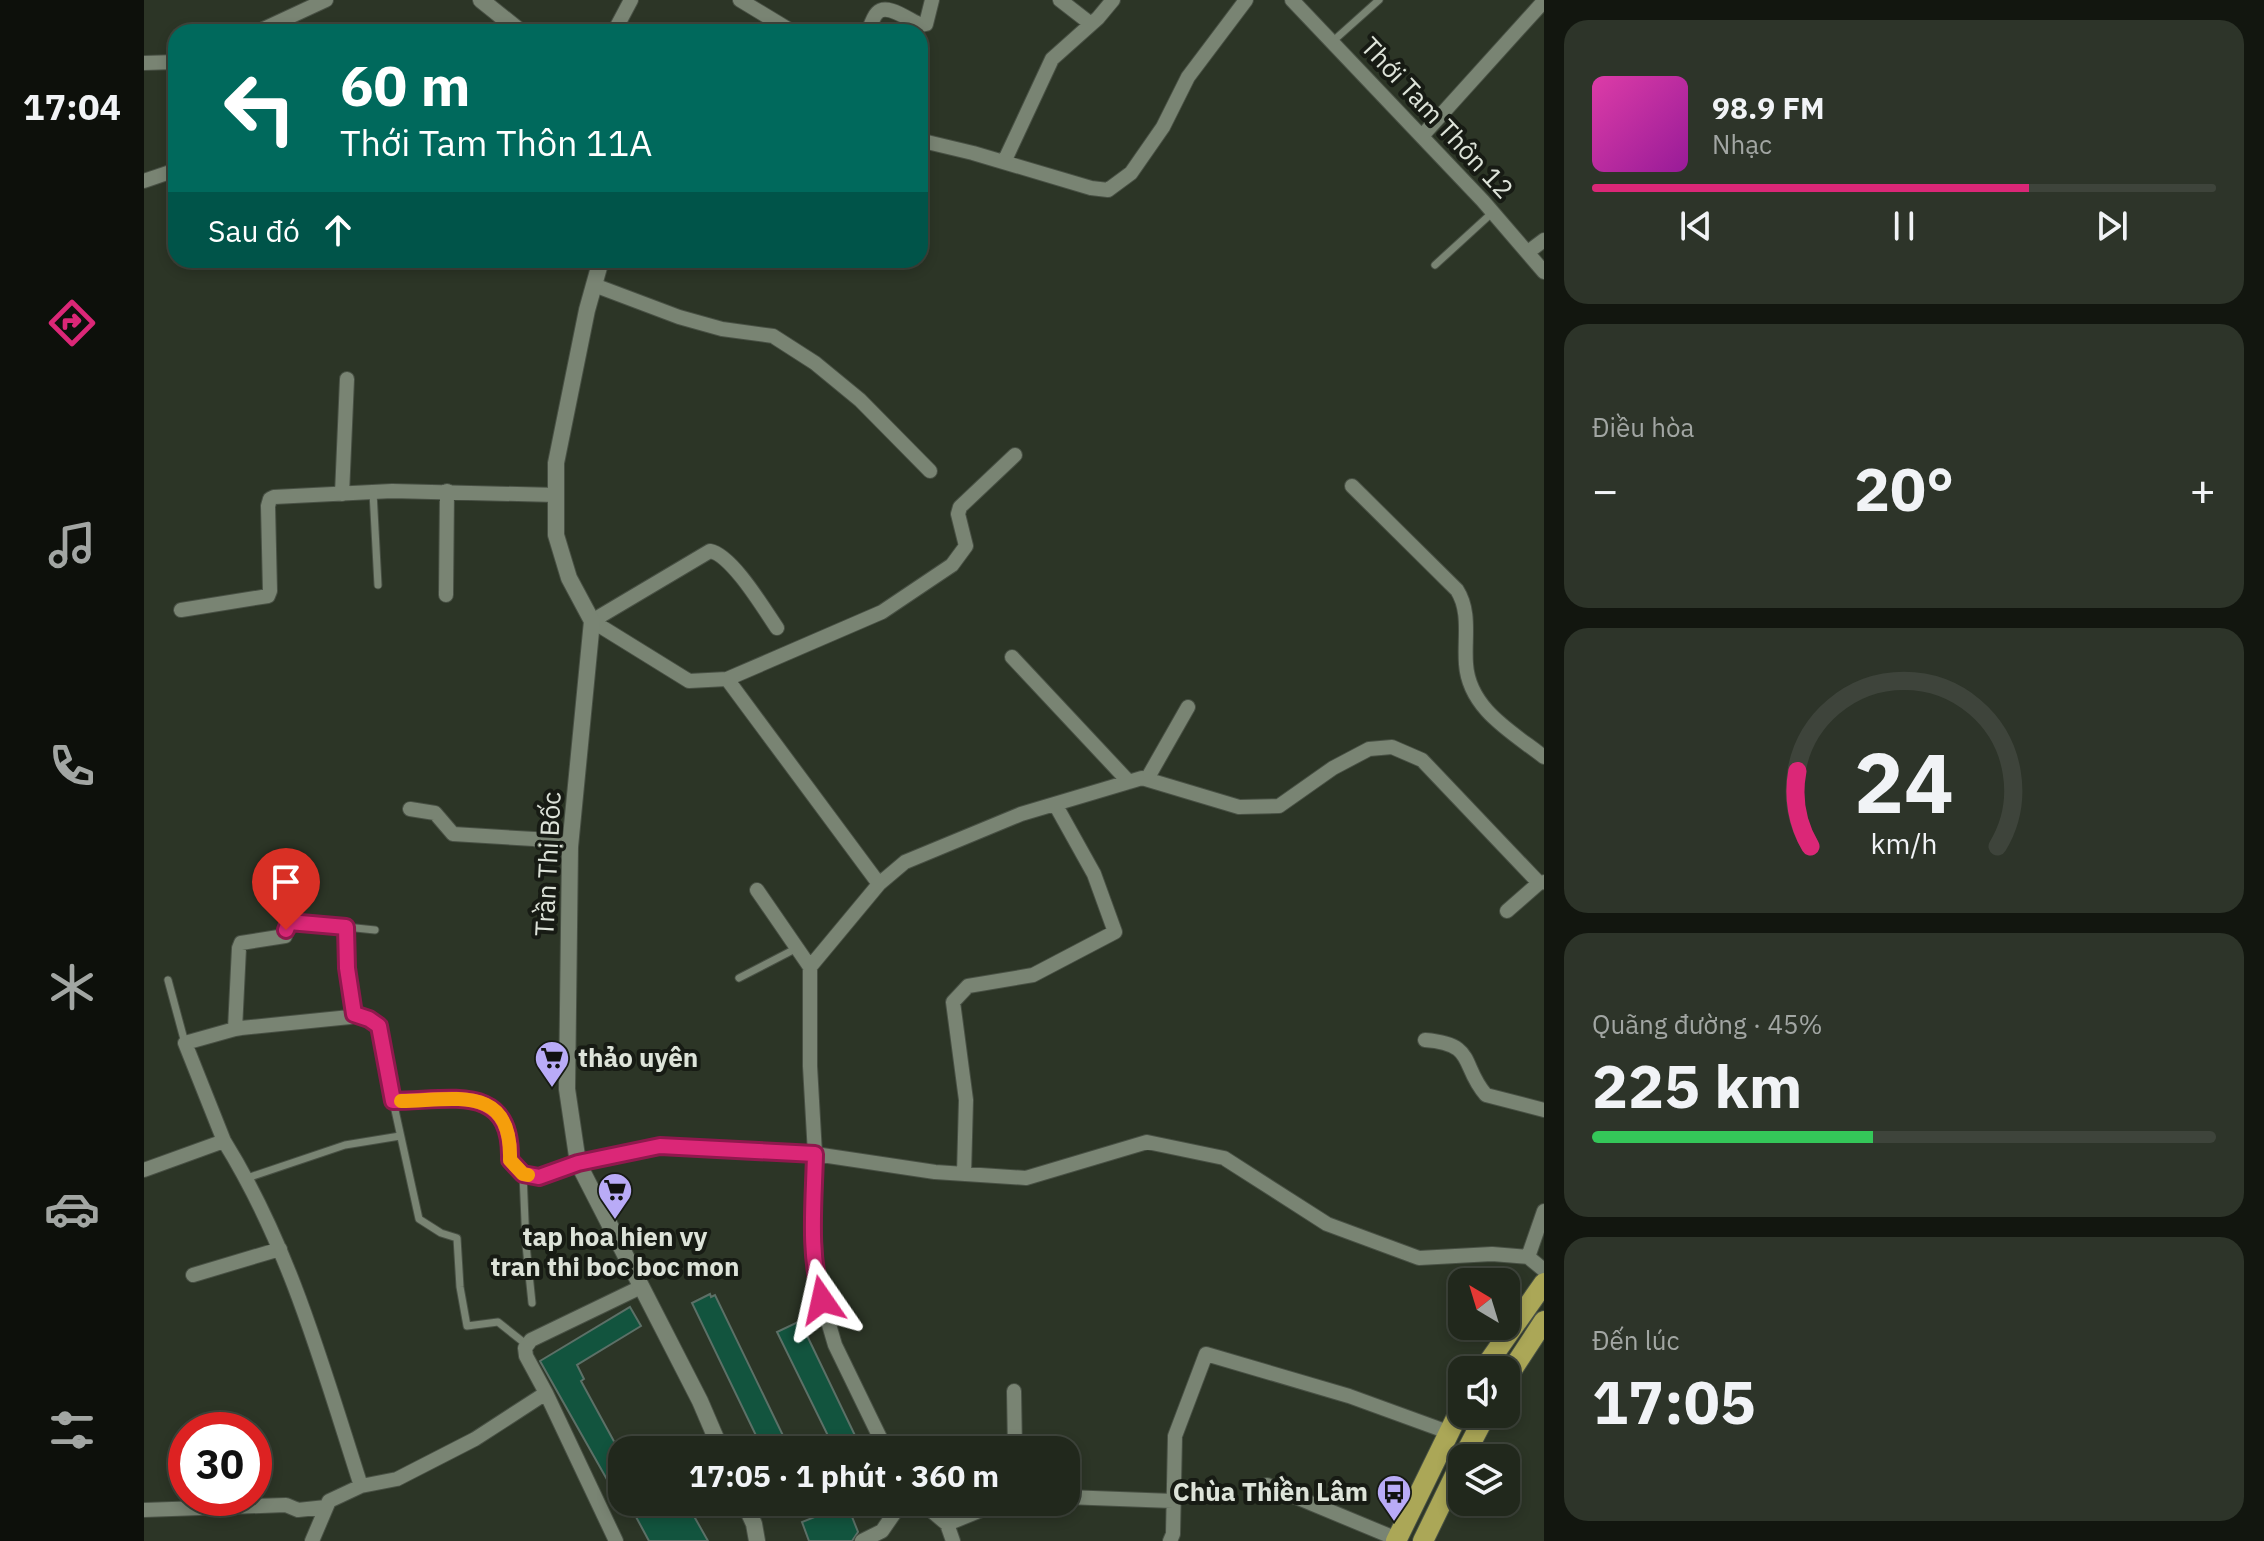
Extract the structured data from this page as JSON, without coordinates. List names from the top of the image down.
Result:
{
  "streets": {
    "street": ["Thới Tam Thôn 12", "Trần Thị Bốc"]
  },
  "places": {
    "supermarket": ["thảo uyên", "tap hoa hien vy tran thi boc boc mon"],
    "bus stop": ["Chùa Thiền Lâm"]
  },
  "north": "top left",
  "page": {
    "tabs": "17:04",
    "turn": ["60 m", "Thới Tam Thôn 11A"],
    "song": ["98.9 FM", "Nhạc"],
    "then": "Sau đó",
    "tile": [
      "Điều hòa",
      ["Quãng đường · 45%", "225 km"],
      ["Đến lúc", "17:05"]
    ],
    "heat": ["−", "20°", "+"],
    "limit": "30",
    "trip": "17:05 · 1 phút · 360 m",
    "gauge": ["24", "km/h"]
  }
}
